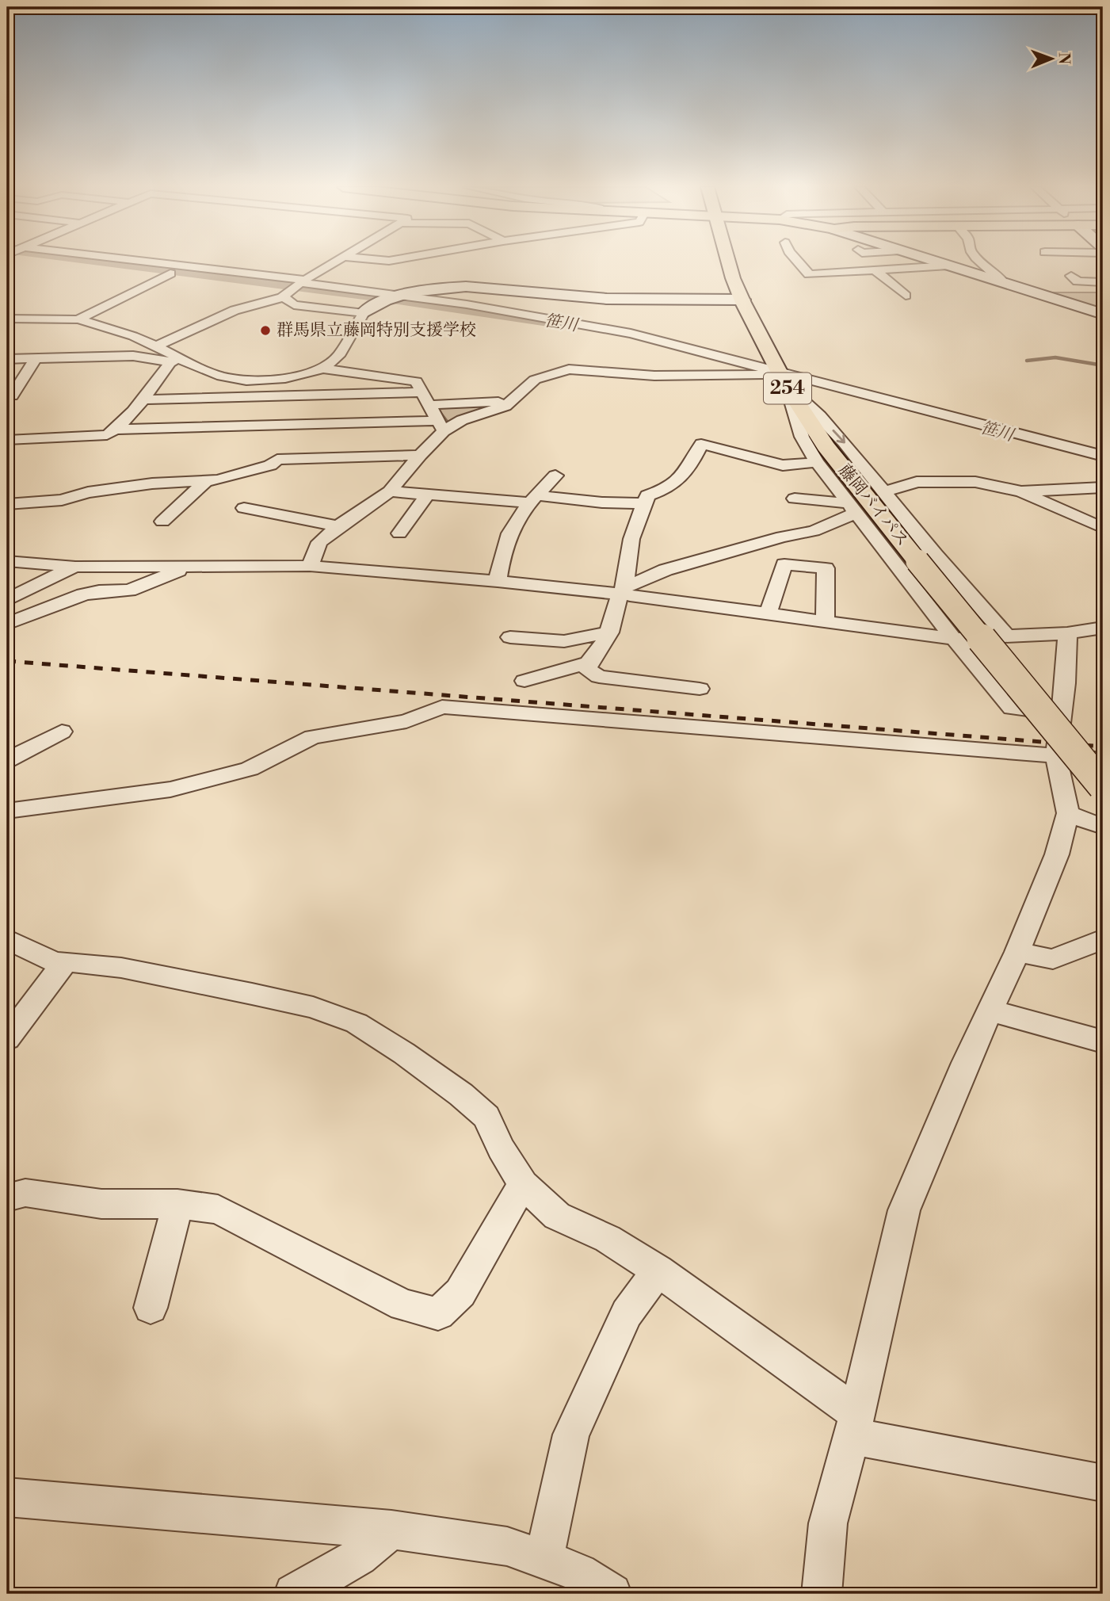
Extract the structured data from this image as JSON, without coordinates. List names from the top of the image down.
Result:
{
  "streets": {
    "main road": ["254", "藤岡バイパス"]
  },
  "water": ["笹川"],
  "places": ["群馬県立藤岡特別支援学校"],
  "north": "right"
}
